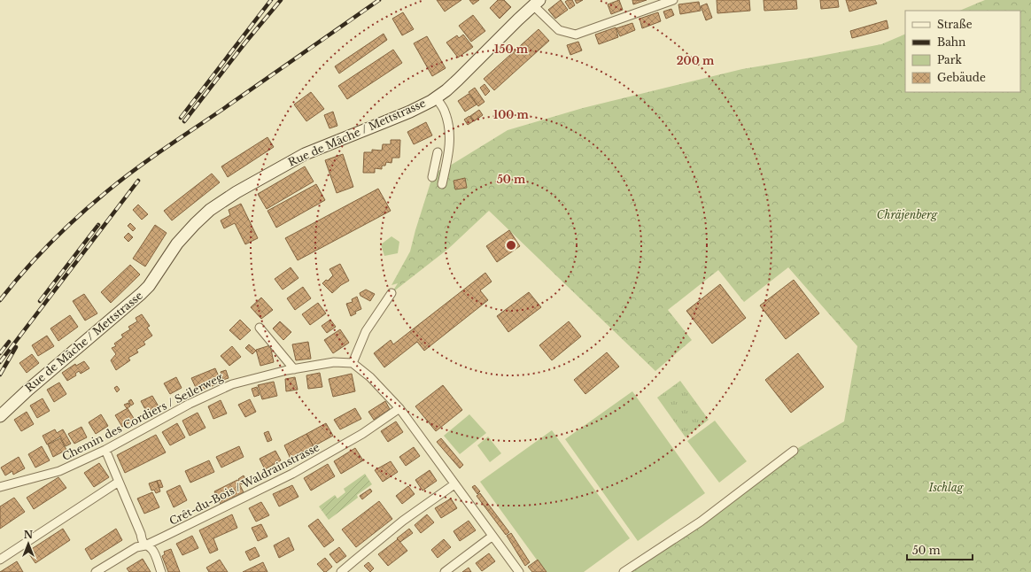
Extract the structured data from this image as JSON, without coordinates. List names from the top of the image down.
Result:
{
  "streets": {
    "main road": ["Rue de Mâche / Mettstrasse"],
    "street": ["Chemin des Cordiers / Seilerweg", "Crêt-du-Bois / Waldrainstrasse"]
  },
  "parks": ["Chräjenberg", "Ischlag"],
  "legend": [
    "Straße",
    "Bahn",
    "Park",
    "Gebäude"
  ],
  "scale_bar": "50 m",
  "north": "top",
  "rings": [
    "150 m",
    "200 m",
    "100 m",
    "50 m"
  ]
}
